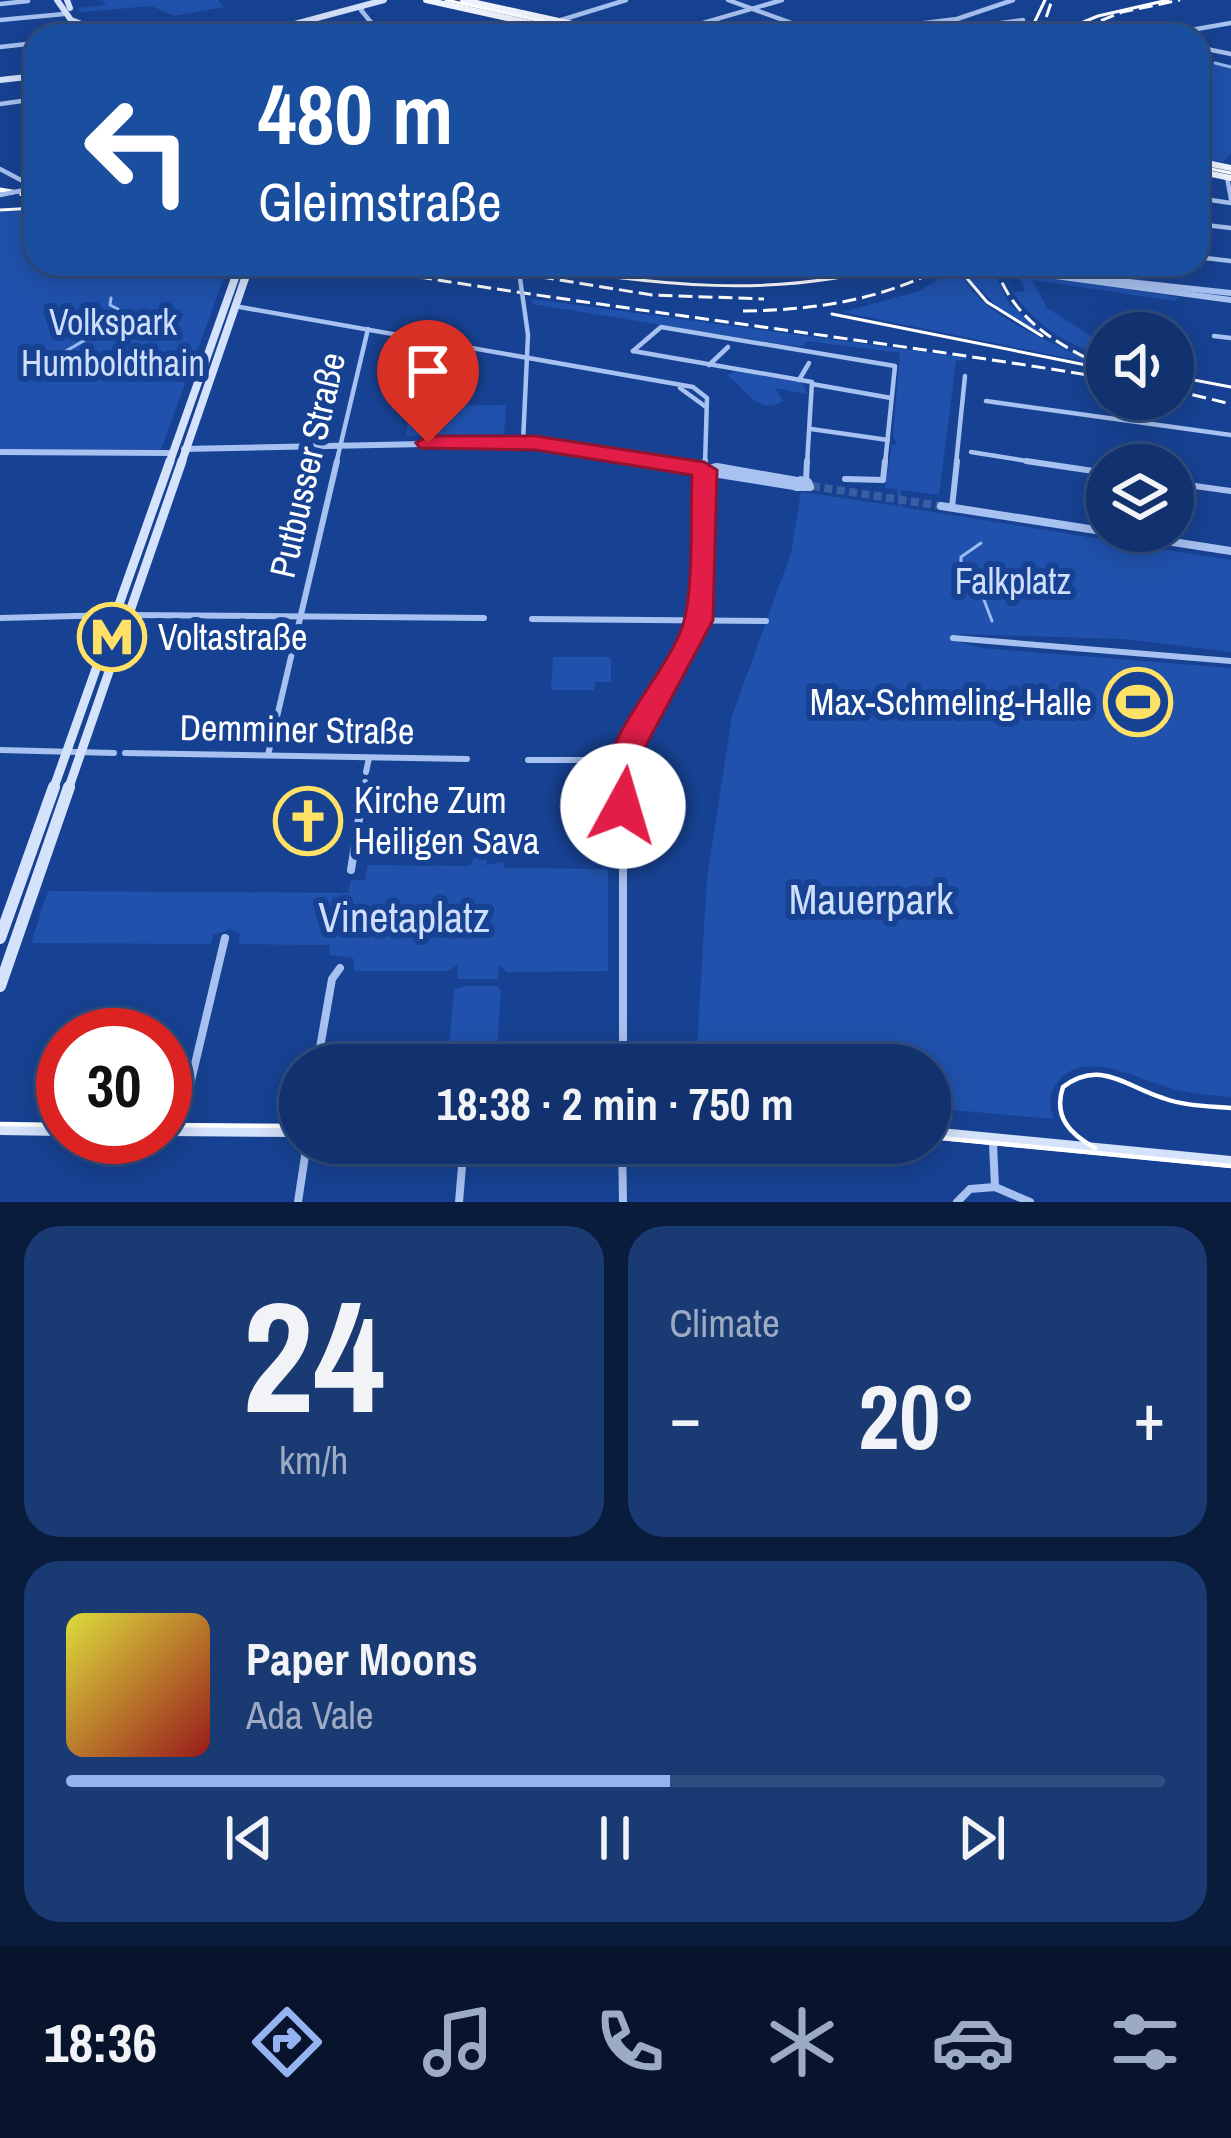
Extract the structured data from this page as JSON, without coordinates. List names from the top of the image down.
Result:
{
  "streets": {
    "street": ["Putbusser Straße", "Demminer Straße"]
  },
  "crossings": [
    ["Putbusser Straße", "Demminer Straße"]
  ],
  "parks": [
    "Volkspark Humboldthain",
    "Falkplatz",
    "Mauerpark",
    "Vinetaplatz"
  ],
  "places": {
    "metro station": ["Voltastraße"],
    "sports": ["Max-Schmeling-Halle"],
    "church": ["Kirche Zum Heiligen Sava"]
  },
  "page": {
    "turn": ["480 m", "Gleimstraße"],
    "limit": "30",
    "trip": "18:38 · 2 min · 750 m",
    "tile": [
      ["24", "km/h"],
      "Climate"
    ],
    "heat": ["−", "20°", "+"],
    "song": ["Paper Moons", "Ada Vale"],
    "tabs": "18:36"
  }
}
